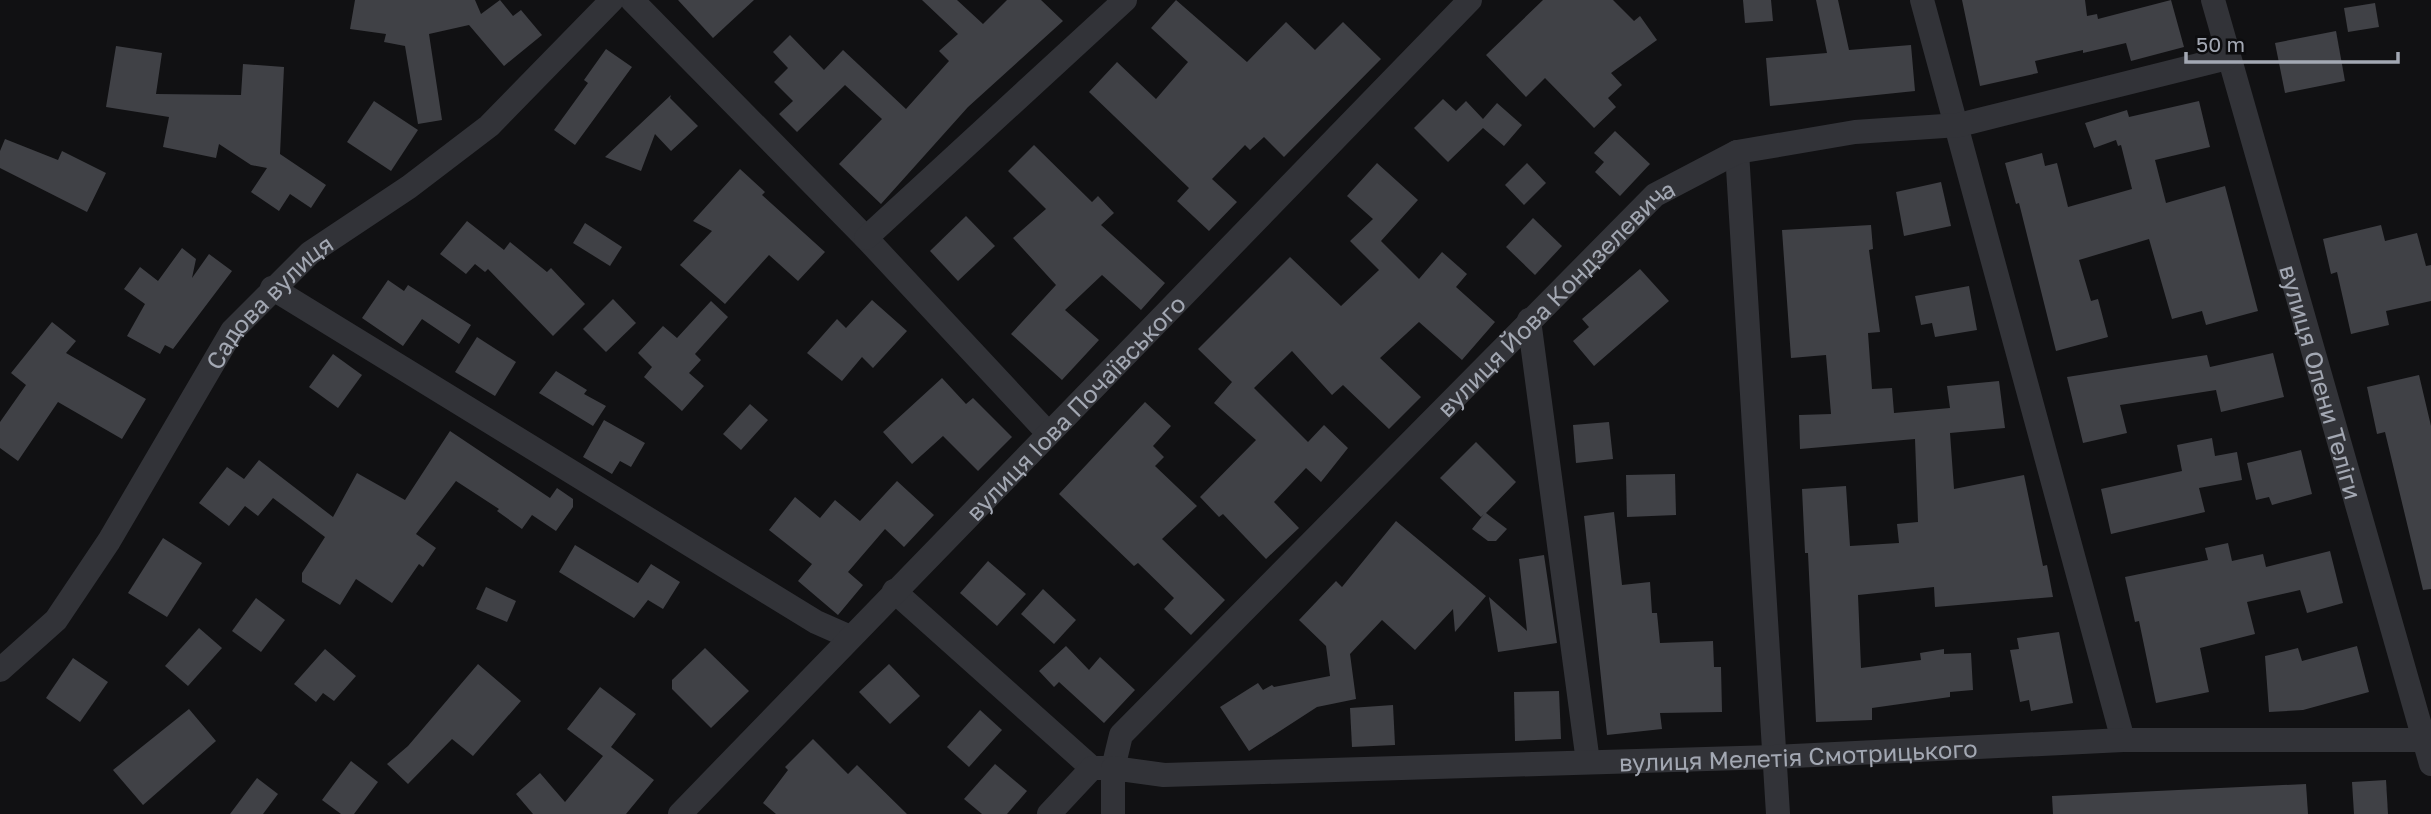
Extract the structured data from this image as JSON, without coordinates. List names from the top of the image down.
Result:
{
  "streets": {
    "street": [
      "вулиця Йова Кондзелевича",
      "Садова вулиця",
      "вулиця Олени Теліги",
      "вулиця Іова Почаївського",
      "вулиця Мелетія Смотрицького"
    ]
  },
  "crossings": [
    ["вулиця Йова Кондзелевича", "вулиця Олени Теліги"],
    ["вулиця Йова Кондзелевича", "вулиця Мелетія Смотрицького"],
    ["вулиця Олени Теліги", "вулиця Мелетія Смотрицького"]
  ],
  "scale_bar": "50 m"
}
